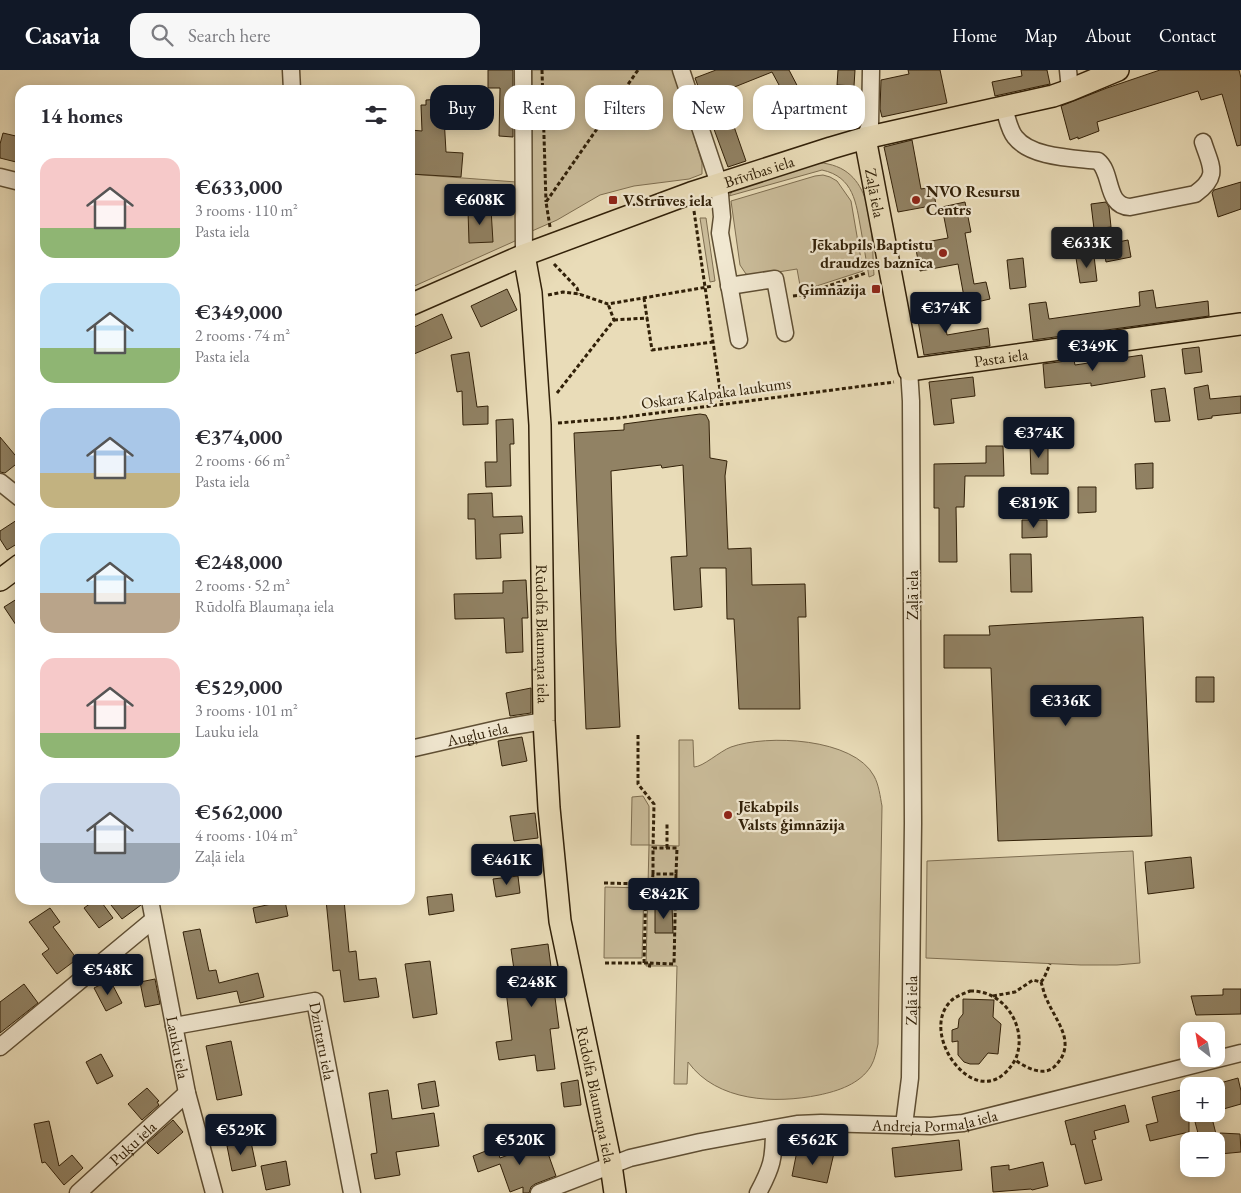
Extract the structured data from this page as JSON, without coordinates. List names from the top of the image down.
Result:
{
  "streets": {
    "main road": [
      "Brīvības iela",
      "Zaļā iela",
      "Pasta iela",
      "Rūdolfa Blaumaņa iela"
    ],
    "street": [
      "Augļu iela",
      "Dzintaru iela",
      "Lauku iela",
      "Andreja Pormaļa iela",
      "Puķu iela"
    ],
    "path": ["Oskara Kalpaka laukums"]
  },
  "crossings": [
    ["Brīvības iela", "Zaļā iela"],
    ["Brīvības iela", "Rūdolfa Blaumaņa iela"],
    ["Zaļā iela", "Pasta iela"],
    ["Zaļā iela", "Oskara Kalpaka laukums"],
    ["Zaļā iela", "Andreja Pormaļa iela"],
    ["Pasta iela", "Oskara Kalpaka laukums"],
    ["Oskara Kalpaka laukums", "Rūdolfa Blaumaņa iela"],
    ["Rūdolfa Blaumaņa iela", "Augļu iela"],
    ["Rūdolfa Blaumaņa iela", "Andreja Pormaļa iela"],
    ["Dzintaru iela", "Lauku iela"],
    ["Lauku iela", "Puķu iela"]
  ],
  "places": {
    "transit": ["V.Strūves iela", "Ģimnāzija"],
    "other": ["NVO Resursu Centrs", "Jēkabpils Baptistu draudzes baznīca", "Jēkabpils Valsts ģimnāzija"]
  },
  "north": "top left",
  "page": {
    "header": "Casavia",
    "search": "Search here",
    "nav": [
      "Home",
      "Map",
      "About",
      "Contact"
    ],
    "chip": [
      "Buy",
      "Rent",
      "Filters",
      "New",
      "Apartment"
    ],
    "heading": "14 homes",
    "list": [
      {
        "name": "€633,000",
        "note": "3 rooms · 110 m² · Pasta iela"
      },
      {
        "name": "€349,000",
        "note": "2 rooms · 74 m² · Pasta iela"
      },
      {
        "name": "€374,000",
        "note": "2 rooms · 66 m² · Pasta iela"
      },
      {
        "name": "€248,000",
        "note": "2 rooms · 52 m² · Rūdolfa Blaumaņa iela"
      },
      {
        "name": "€529,000",
        "note": "3 rooms · 101 m² · Lauku iela"
      },
      {
        "name": "€562,000",
        "note": "4 rooms · 104 m² · Zaļā iela"
      }
    ],
    "price": [
      "€608K",
      "€633K",
      "€374K",
      "€349K",
      "€374K",
      "€819K",
      "€336K",
      "€461K",
      "€842K",
      "€548K",
      "€248K",
      "€529K",
      "€520K",
      "€562K"
    ],
    "map_buttons": ["+", "−"]
  }
}
